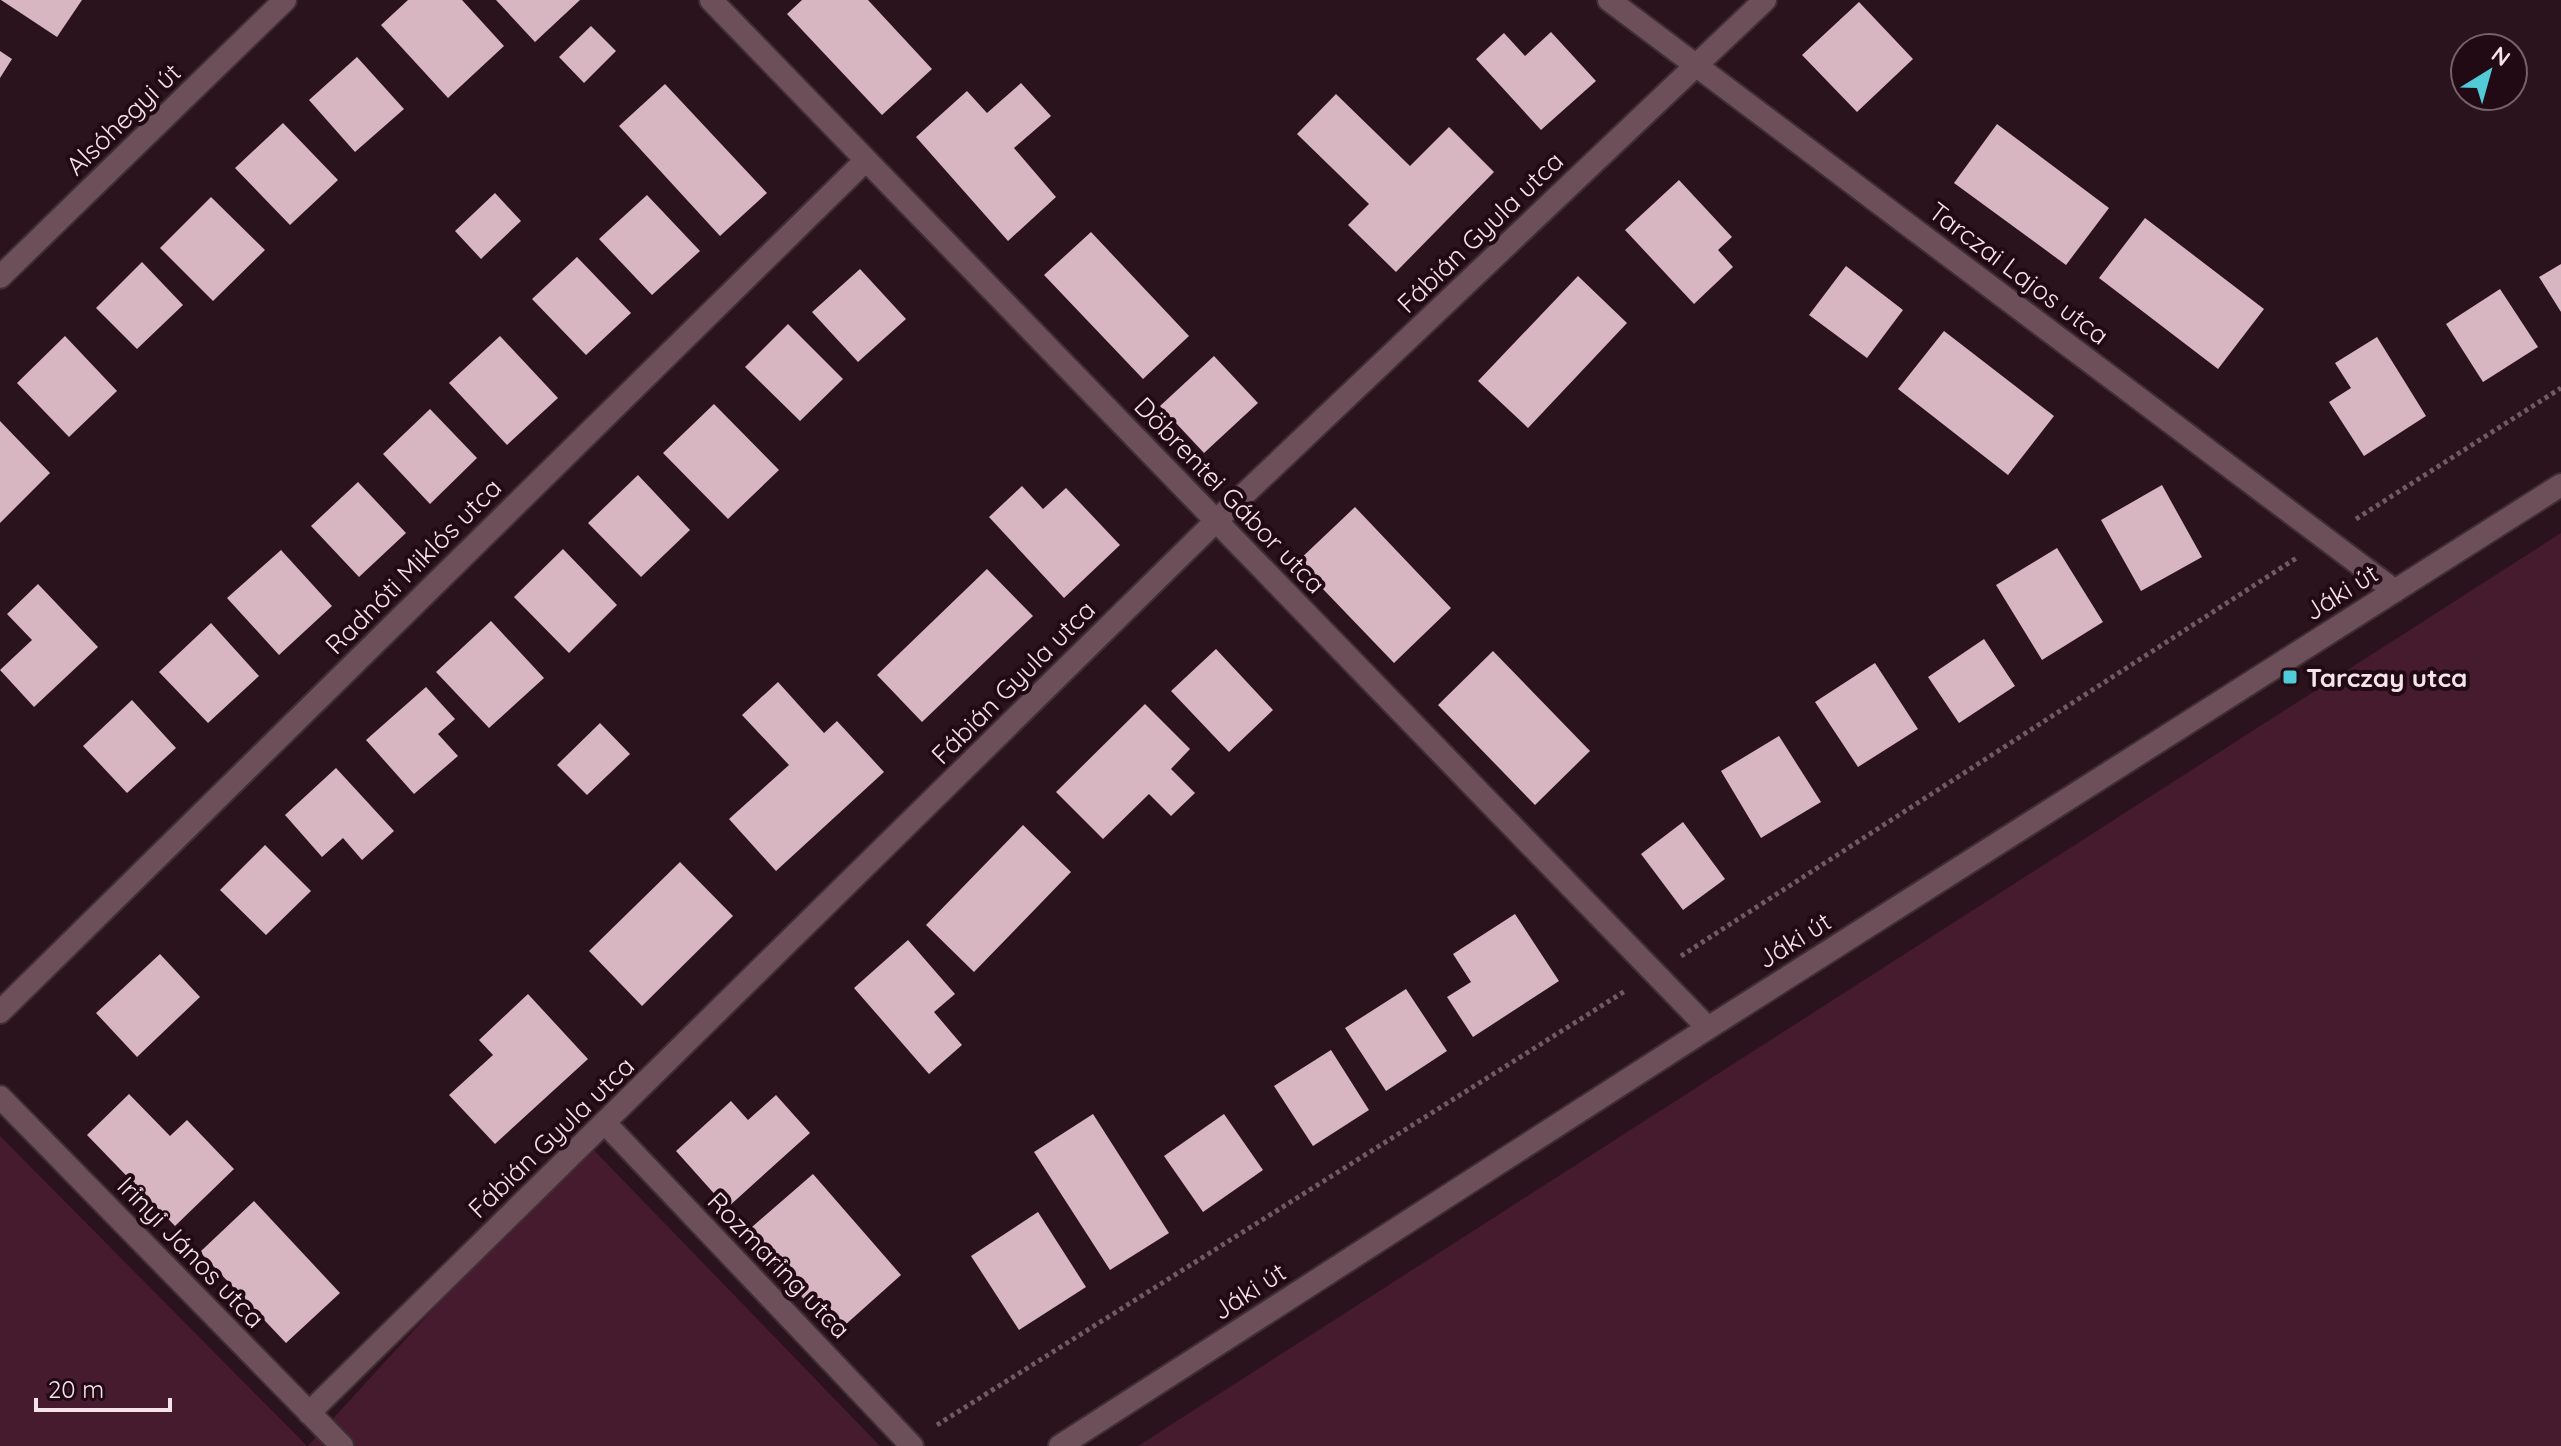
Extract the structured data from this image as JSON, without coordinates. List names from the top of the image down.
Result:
{
  "streets": {
    "street": [
      "Alsóhegyi út",
      "Fábián Gyula utca",
      "Tarczai Lajos utca",
      "Döbrentei Gábor utca",
      "Radnóti Miklós utca",
      "Jáki út",
      "Irinyi János utca",
      "Rozmaring utca"
    ]
  },
  "crossings": [
    ["Fábián Gyula utca", "Tarczai Lajos utca"],
    ["Fábián Gyula utca", "Döbrentei Gábor utca"],
    ["Fábián Gyula utca", "Irinyi János utca"],
    ["Fábián Gyula utca", "Rozmaring utca"],
    ["Tarczai Lajos utca", "Jáki út"],
    ["Döbrentei Gábor utca", "Radnóti Miklós utca"],
    ["Döbrentei Gábor utca", "Jáki út"]
  ],
  "places": {
    "transit": ["Tarczay utca"]
  },
  "scale_bar": "20 m",
  "north": "top right"
}
